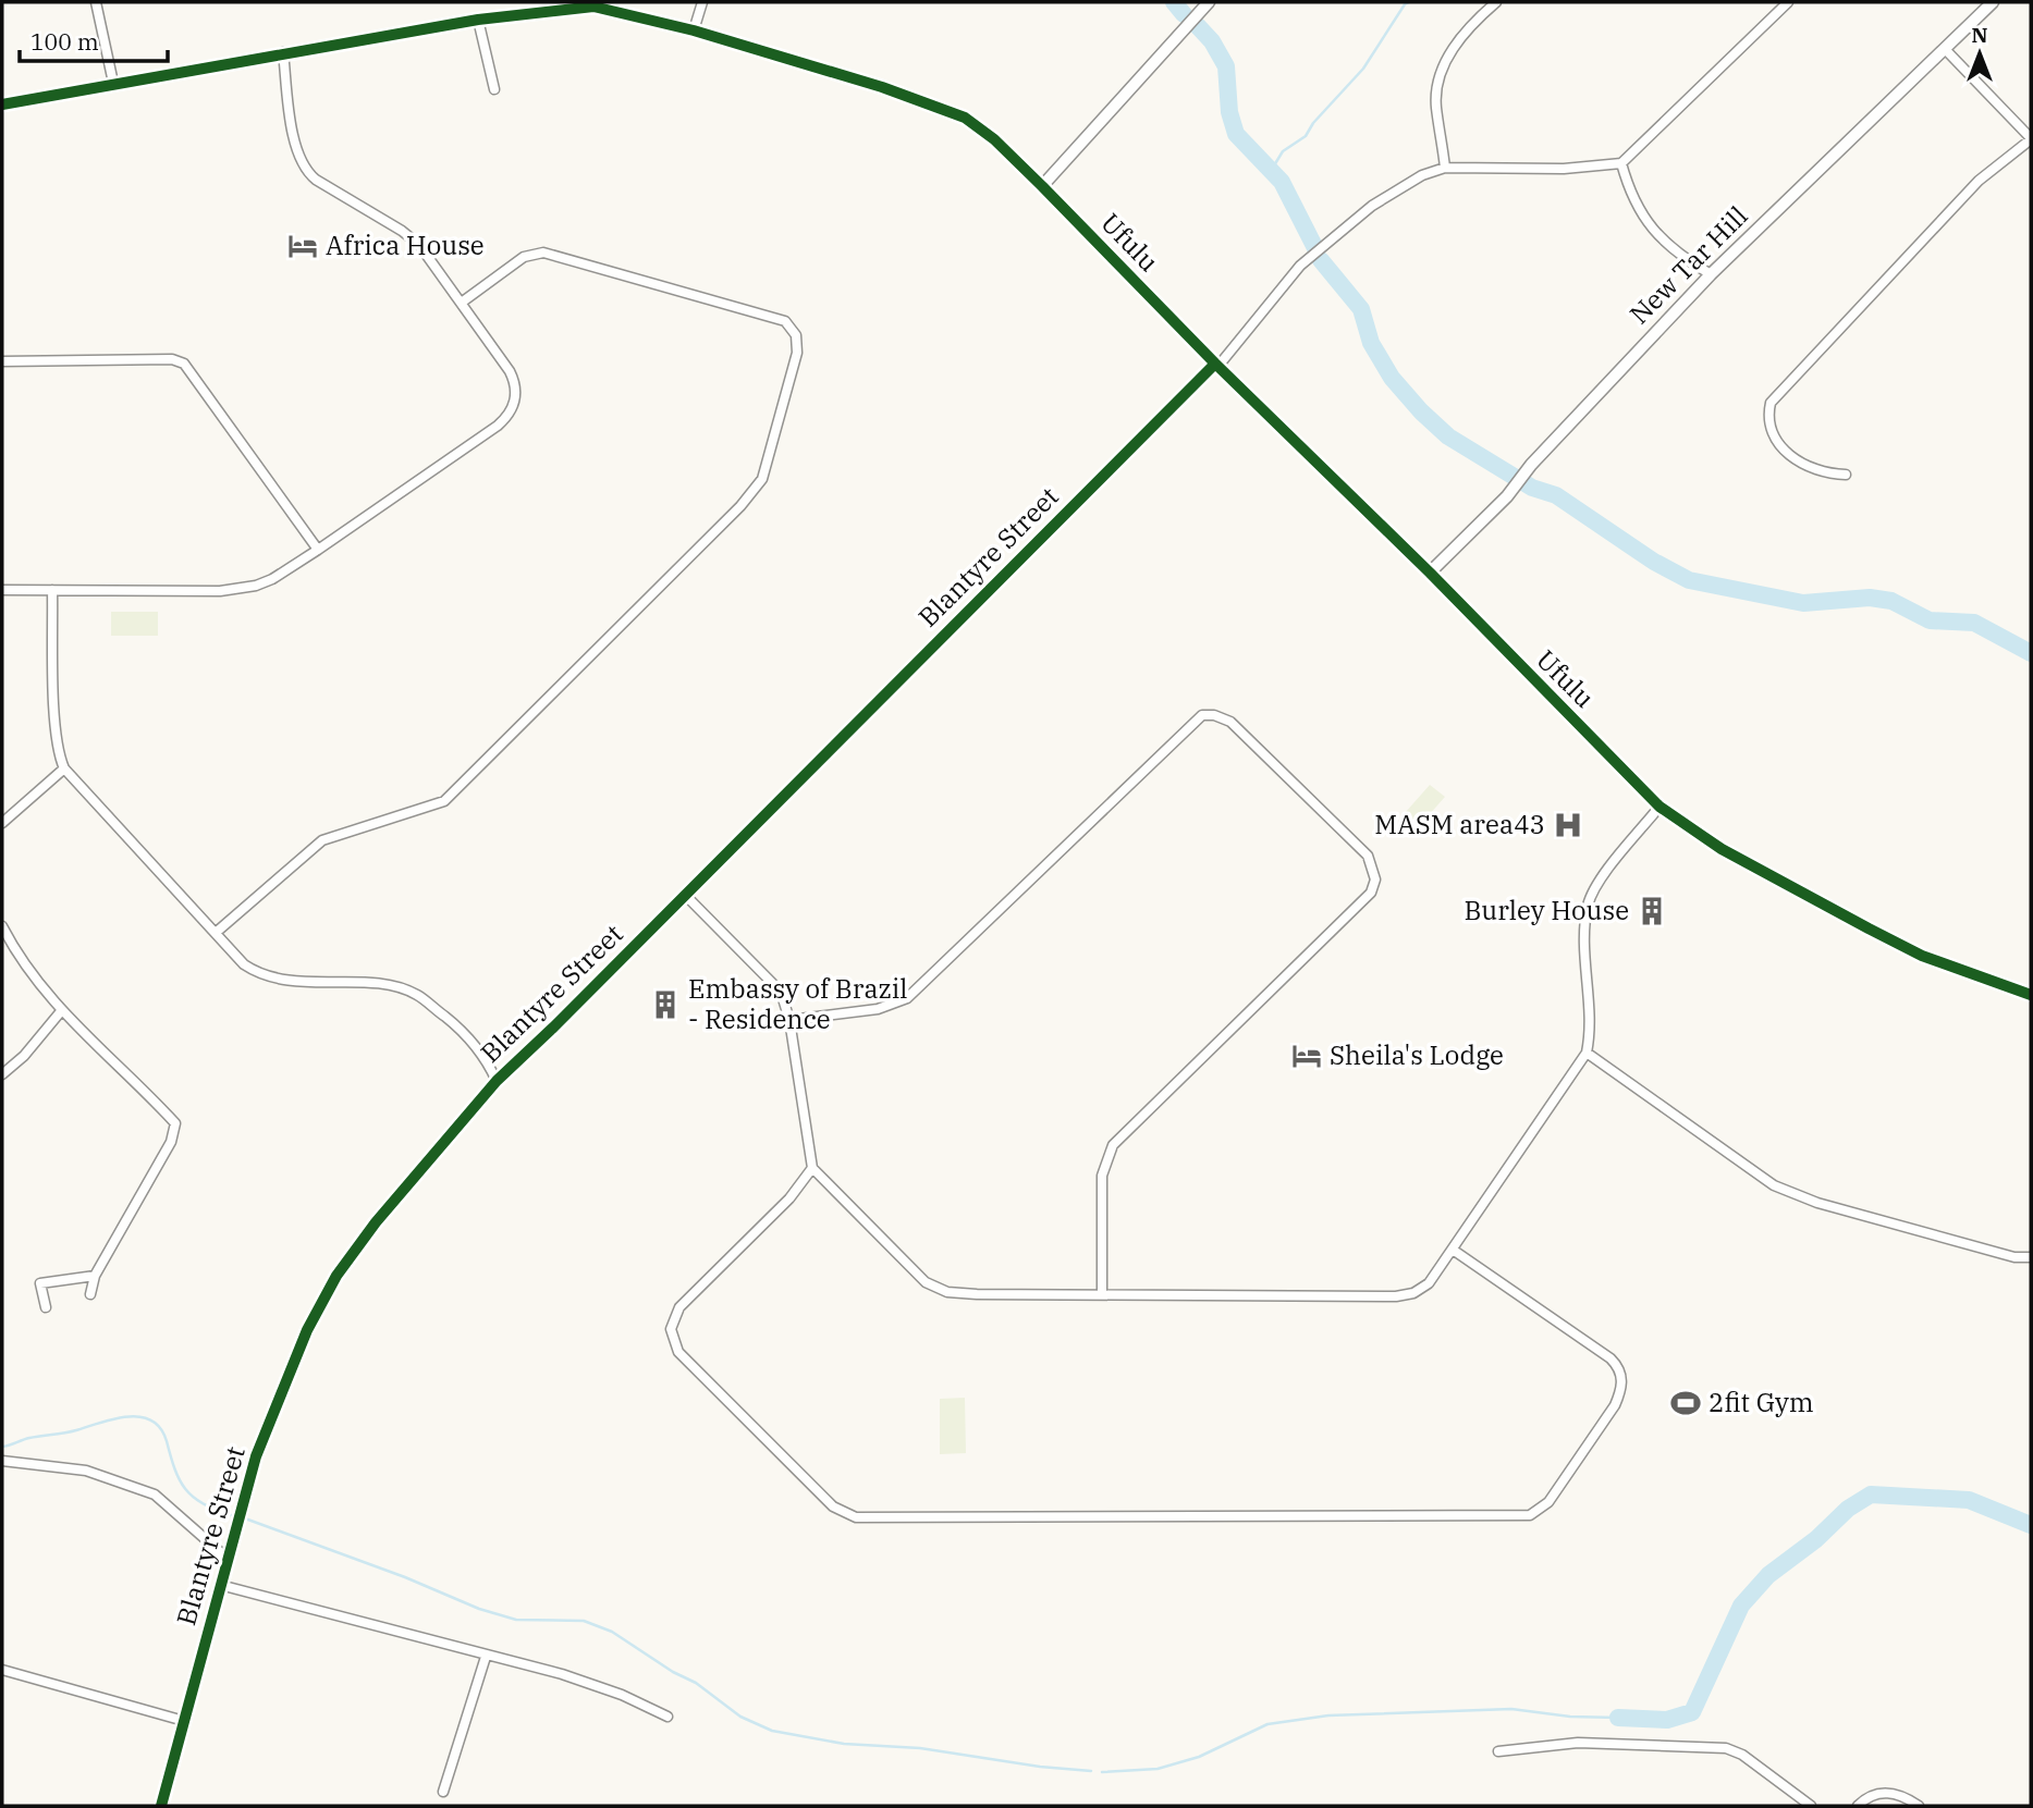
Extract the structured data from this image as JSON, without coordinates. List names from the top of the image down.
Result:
{
  "streets": {
    "street": ["Ufulu", "New Tar Hill", "Blantyre Street"]
  },
  "crossings": [
    ["Ufulu", "New Tar Hill"],
    ["Ufulu", "Blantyre Street"]
  ],
  "places": {
    "hotel": ["Africa House", "Sheila's Lodge"],
    "hospital": ["MASM area43"],
    "building": ["Burley House", "Embassy of Brazil - Residence"],
    "sports": ["2fit Gym"]
  },
  "scale_bar": "100 m",
  "north": "top"
}
